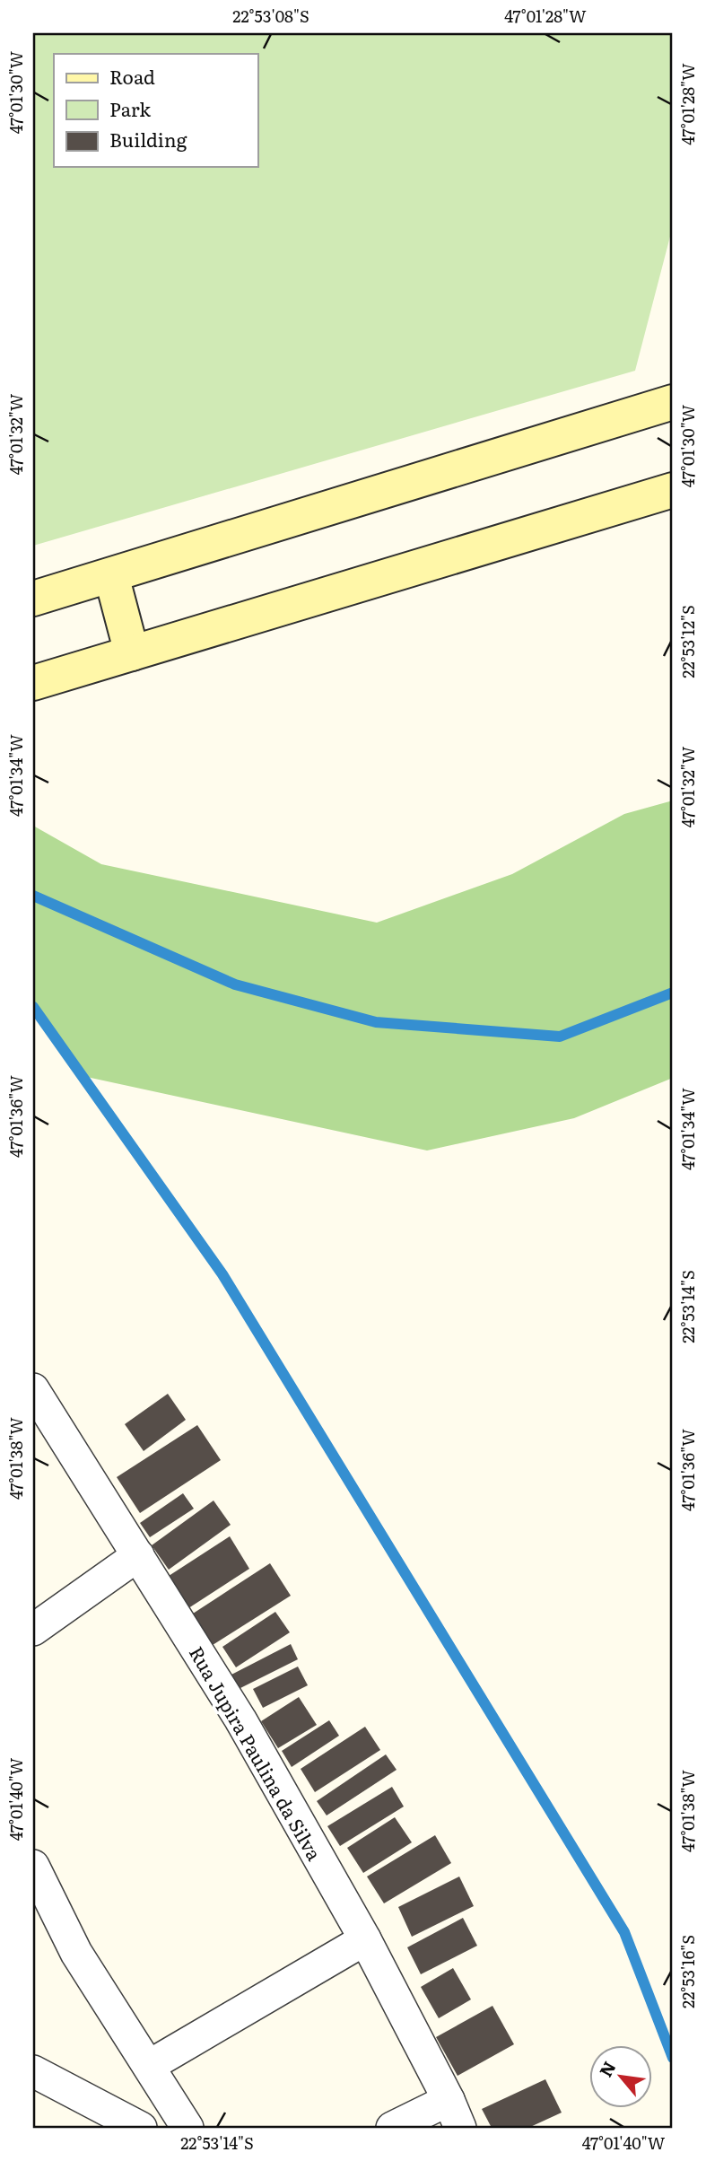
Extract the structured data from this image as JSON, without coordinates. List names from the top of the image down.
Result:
{
  "streets": {
    "street": ["Rua Jupira Paulina da Silva"]
  },
  "legend": ["Road", "Park", "Building"],
  "north": "top left",
  "coordinates": [
    "22°53'08\"S",
    "47°01'28\"W",
    "47°01'30\"W",
    "47°01'32\"W",
    "22°53'12\"S",
    "47°01'34\"W",
    "47°01'36\"W",
    "22°53'14\"S",
    "47°01'38\"W",
    "47°01'40\"W",
    "22°53'16\"S"
  ]
}
